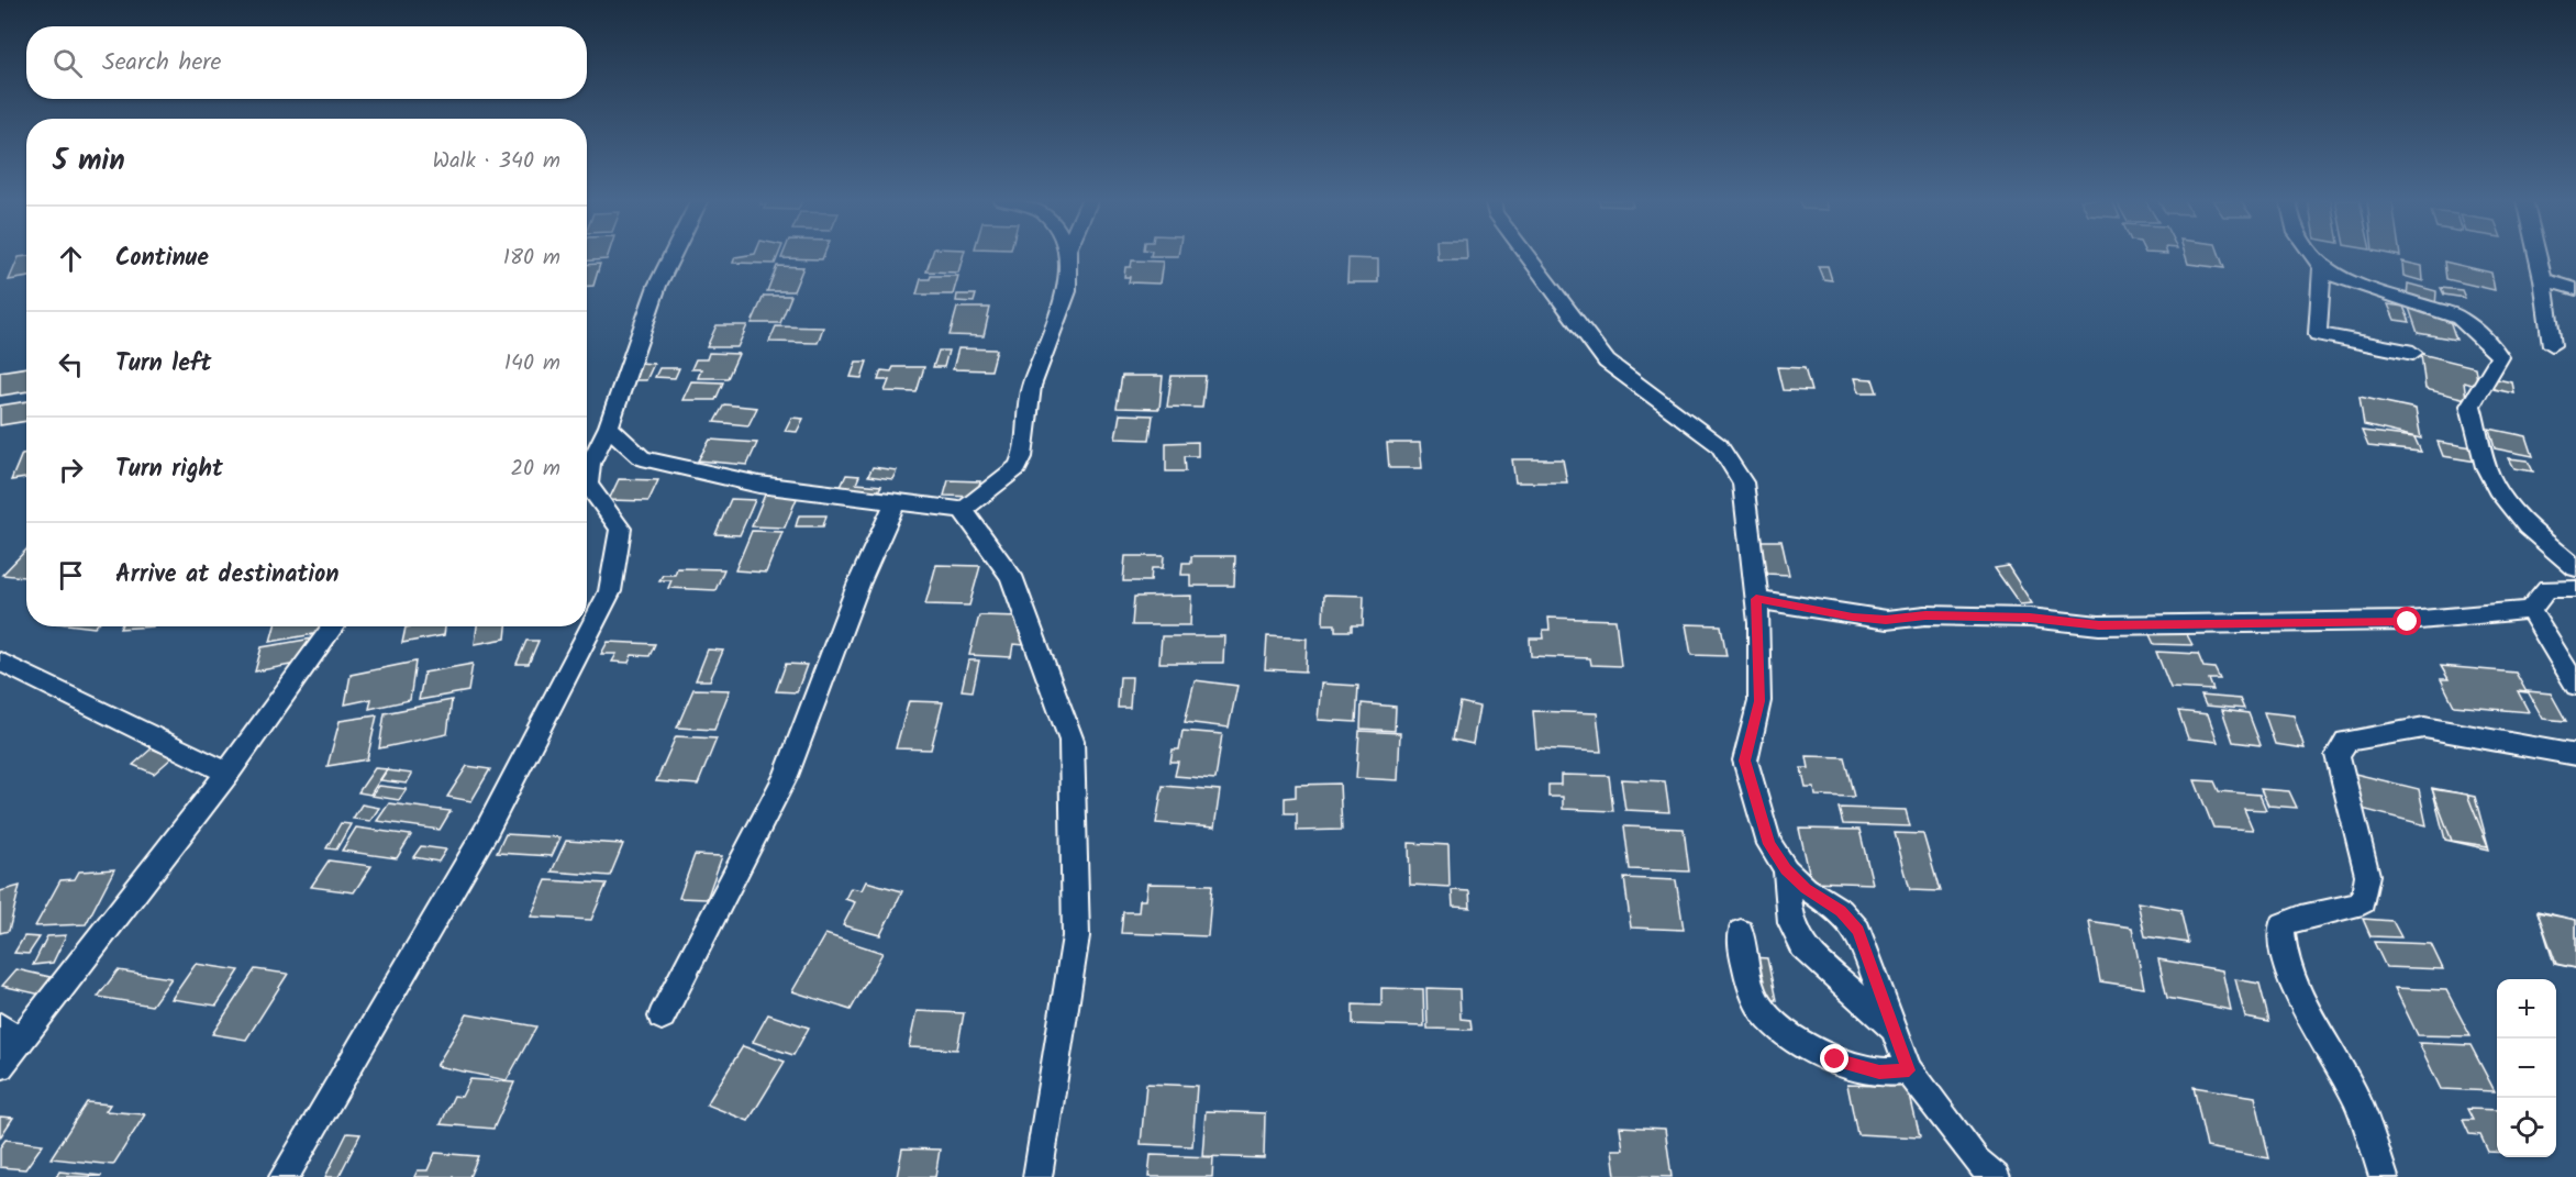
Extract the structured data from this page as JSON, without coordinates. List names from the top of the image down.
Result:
{
  "page": {
    "search": "Search here",
    "heading": ["5 min", "Walk · 340 m"],
    "list": [
      ["Continue", "180 m"],
      ["Turn left", "140 m"],
      ["Turn right", "20 m"],
      "Arrive at destination"
    ],
    "map_buttons": ["+", "−"]
  }
}
